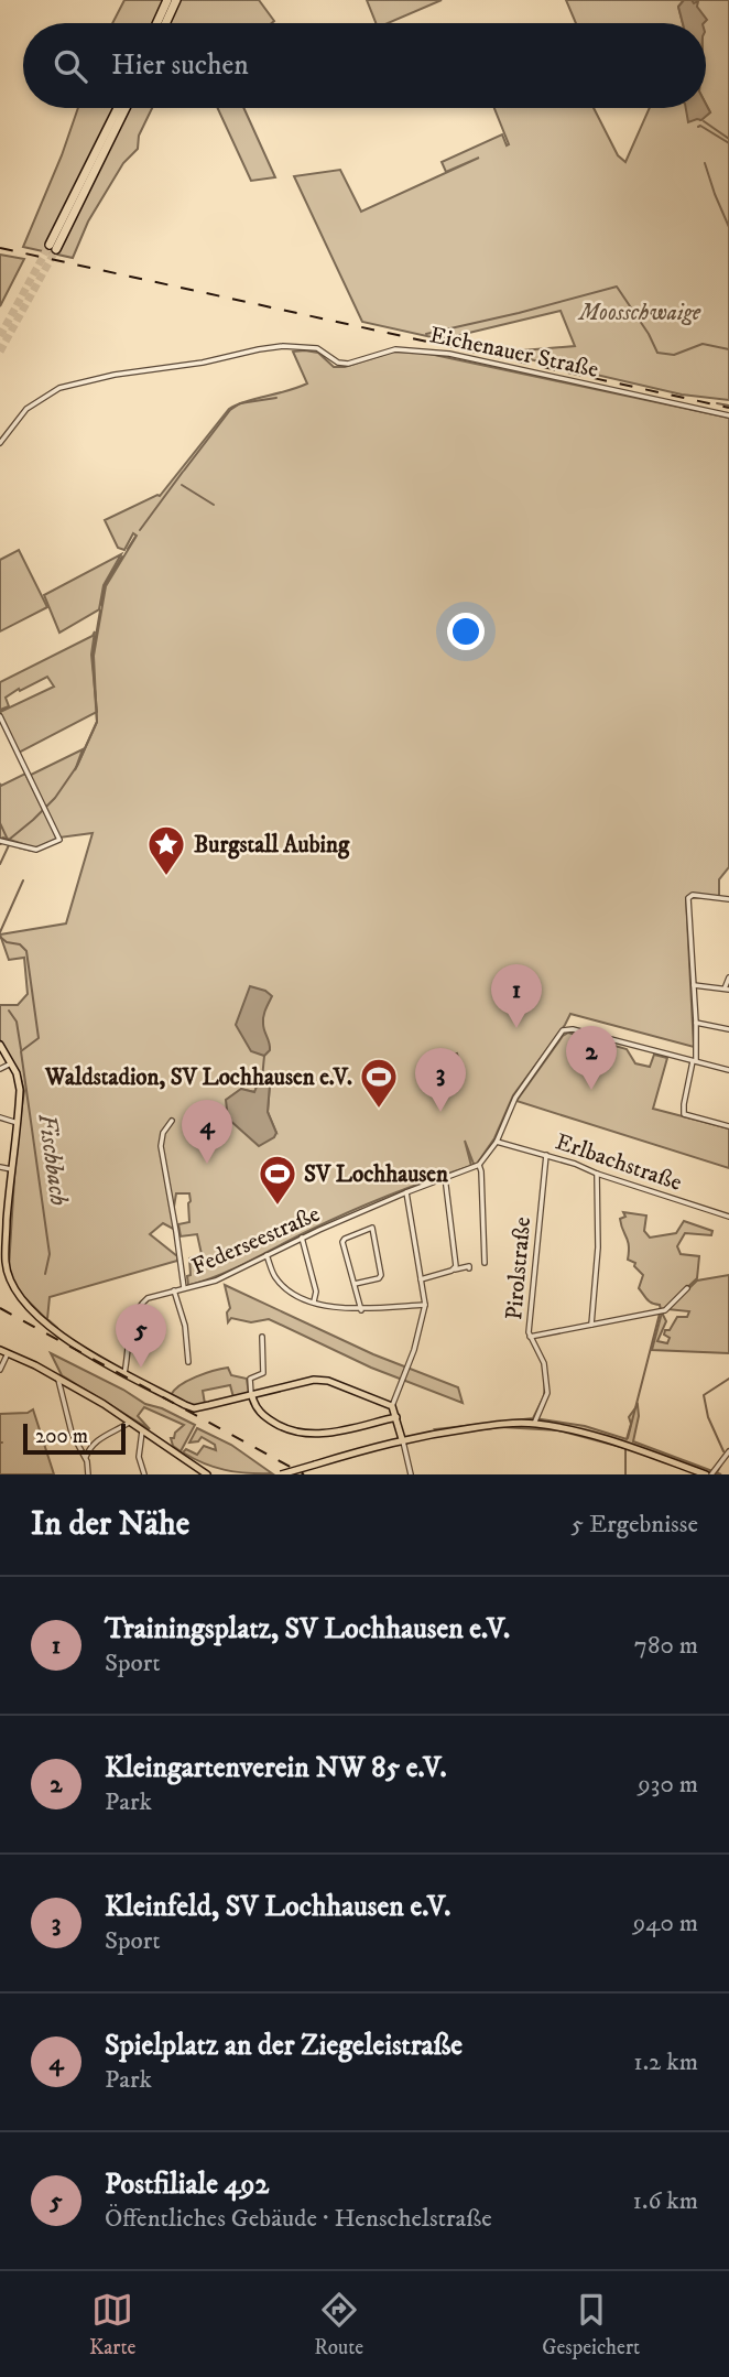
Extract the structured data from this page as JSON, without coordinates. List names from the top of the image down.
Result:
{
  "streets": {
    "street": [
      "Eichenauer Straße",
      "Erlbachstraße",
      "Federseestraße",
      "Pirolstraße"
    ]
  },
  "crossings": [
    ["Erlbachstraße", "Pirolstraße"]
  ],
  "water": ["Fischbach"],
  "parks": ["Moosschwaige"],
  "places": {
    "place": ["Burgstall Aubing"],
    "sports": ["Waldstadion, SV Lochhausen e.V.", "SV Lochhausen"]
  },
  "scale_bar": "200 m",
  "page": {
    "search": "Hier suchen",
    "pins": [
      "1",
      "2",
      "3",
      "4",
      "5"
    ],
    "scale": "200 m",
    "heading": ["In der Nähe", "5 Ergebnisse"],
    "list": [
      {
        "mark": "1",
        "name": "Trainingsplatz, SV Lochhausen e.V.",
        "note": "Sport",
        "value": "780 m"
      },
      {
        "mark": "2",
        "name": "Kleingartenverein NW 85 e.V.",
        "note": "Park",
        "value": "930 m"
      },
      {
        "mark": "3",
        "name": "Kleinfeld, SV Lochhausen e.V.",
        "note": "Sport",
        "value": "940 m"
      },
      {
        "mark": "4",
        "name": "Spielplatz an der Ziegeleistraße",
        "note": "Park",
        "value": "1.2 km"
      },
      {
        "mark": "5",
        "name": "Postfiliale 492",
        "note": "Öffentliches Gebäude · Henschelstraße",
        "value": "1.6 km"
      }
    ],
    "nav": ["Karte", "Route", "Gespeichert"]
  }
}
